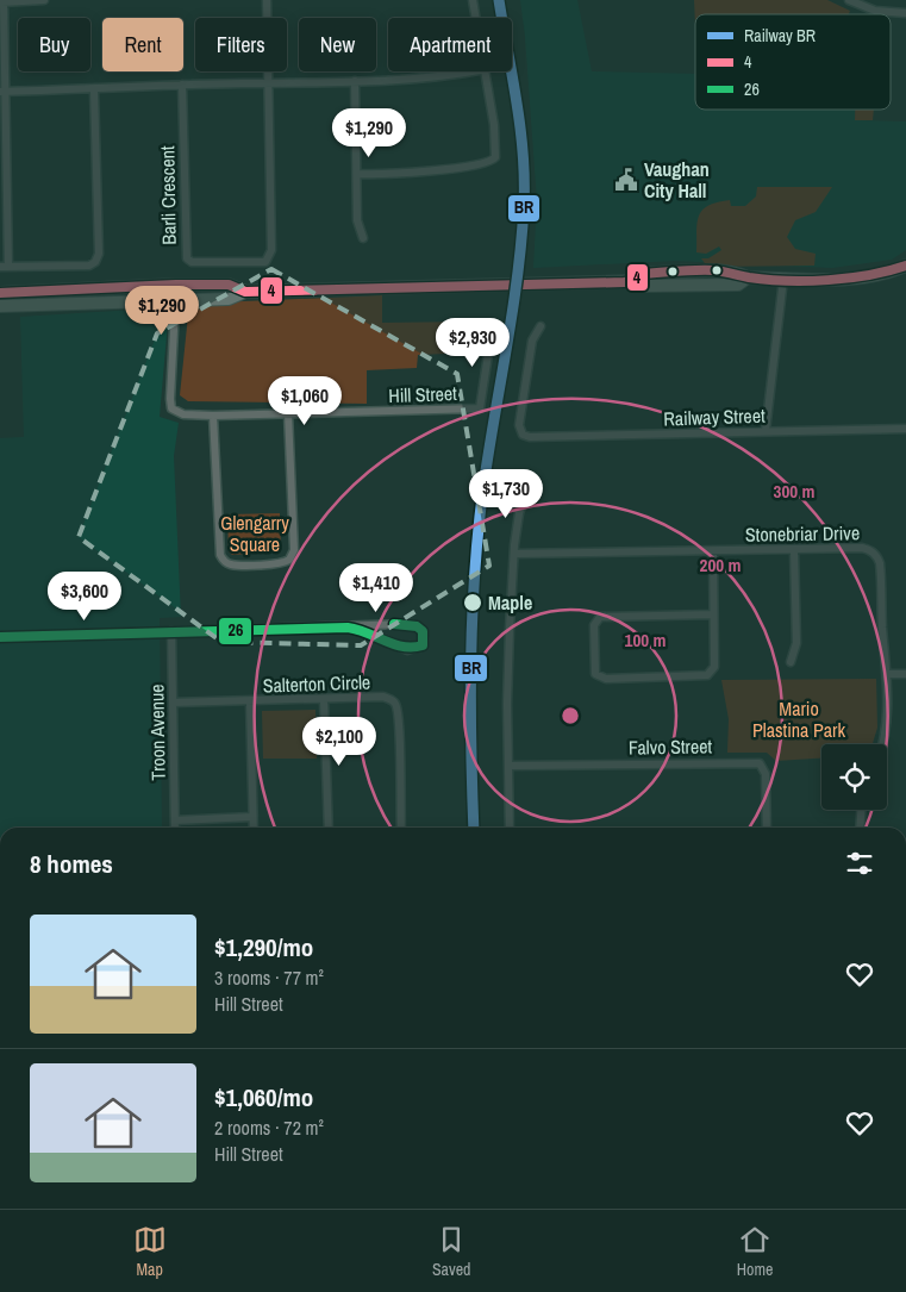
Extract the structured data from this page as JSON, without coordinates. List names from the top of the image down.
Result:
{
  "streets": {
    "street": [
      "Barli Crescent",
      "Hill Street",
      "Railway Street",
      "Stonebriar Drive",
      "Salterton Circle",
      "Troon Avenue",
      "Falvo Street"
    ]
  },
  "crossings": [
    ["Salterton Circle", "Troon Avenue"]
  ],
  "parks": ["Glengarry Square", "Mario Plastina Park"],
  "places": {
    "public building": ["Vaughan City Hall"],
    "other": ["Maple"]
  },
  "lines": ["rail line BR", "transit line 4", "transit line 26"],
  "legend": ["Railway BR", "4", "26"],
  "page": {
    "chip": [
      "Buy",
      "Rent",
      "Filters",
      "New",
      "Apartment"
    ],
    "price": [
      "$1,290",
      "$1,290",
      "$2,930",
      "$1,060",
      "$1,730",
      "$1,410",
      "$3,600",
      "$2,100"
    ],
    "heading": "8 homes",
    "list": [
      {
        "name": "$1,290/mo",
        "note": "3 rooms · 77 m² · Hill Street"
      },
      {
        "name": "$1,060/mo",
        "note": "2 rooms · 72 m² · Hill Street"
      }
    ],
    "tabs": ["Map", "Saved", "Home"]
  },
  "rings": ["300 m", "200 m", "100 m"]
}
